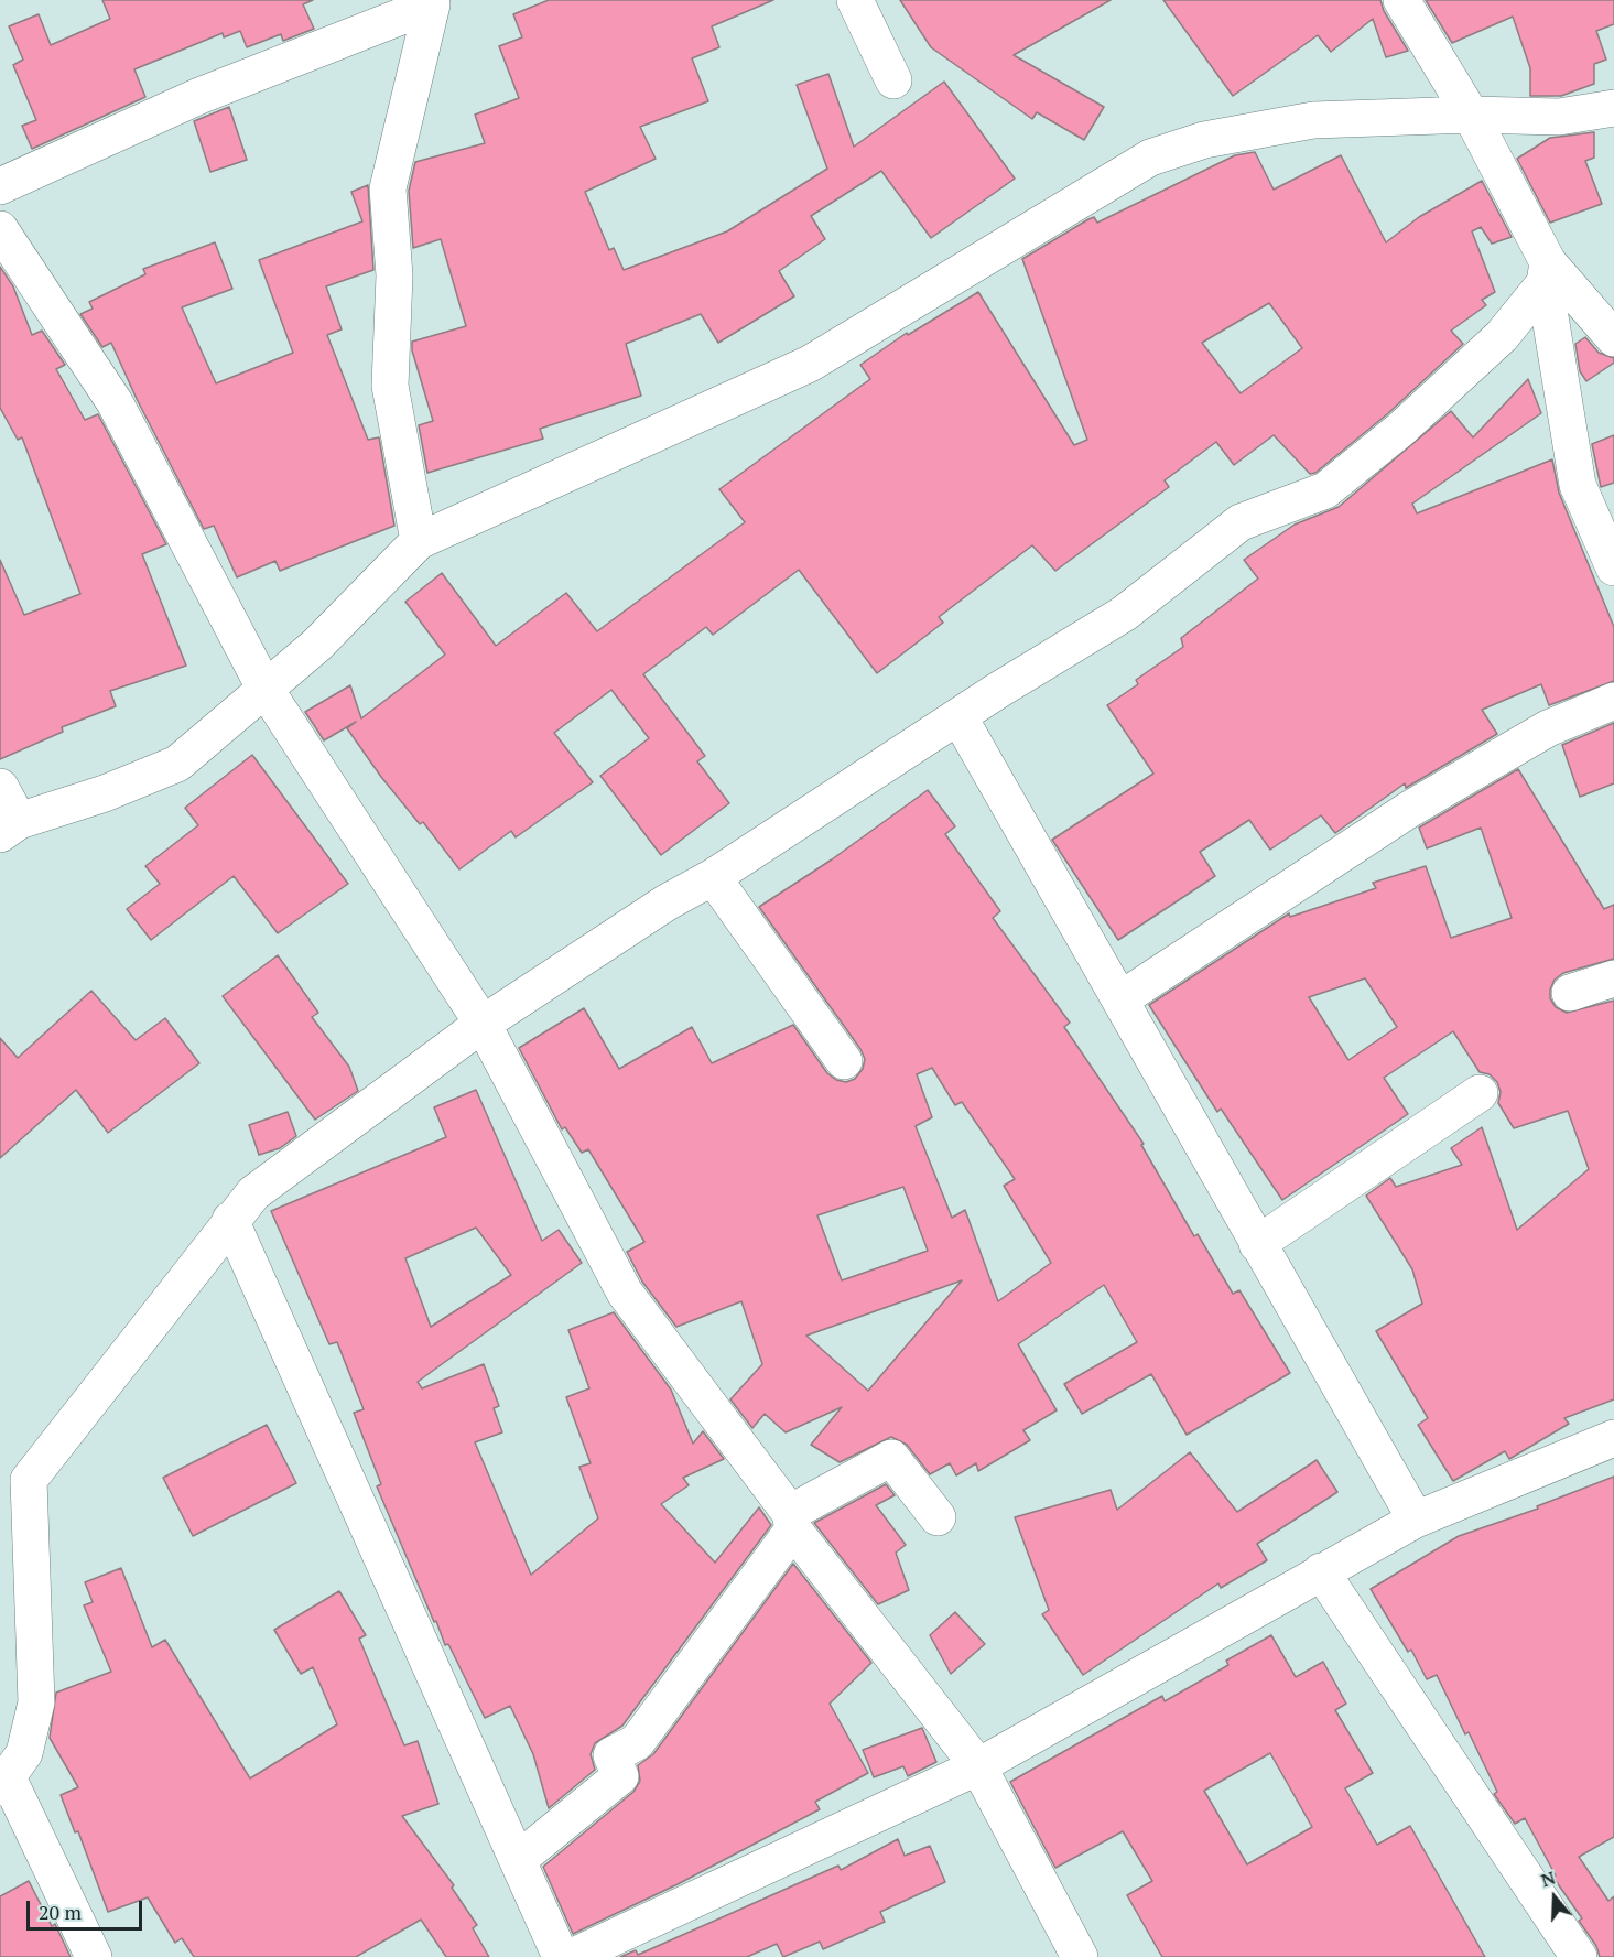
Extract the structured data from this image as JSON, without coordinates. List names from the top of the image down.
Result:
{
  "scale_bar": "20 m",
  "north": "top"
}
